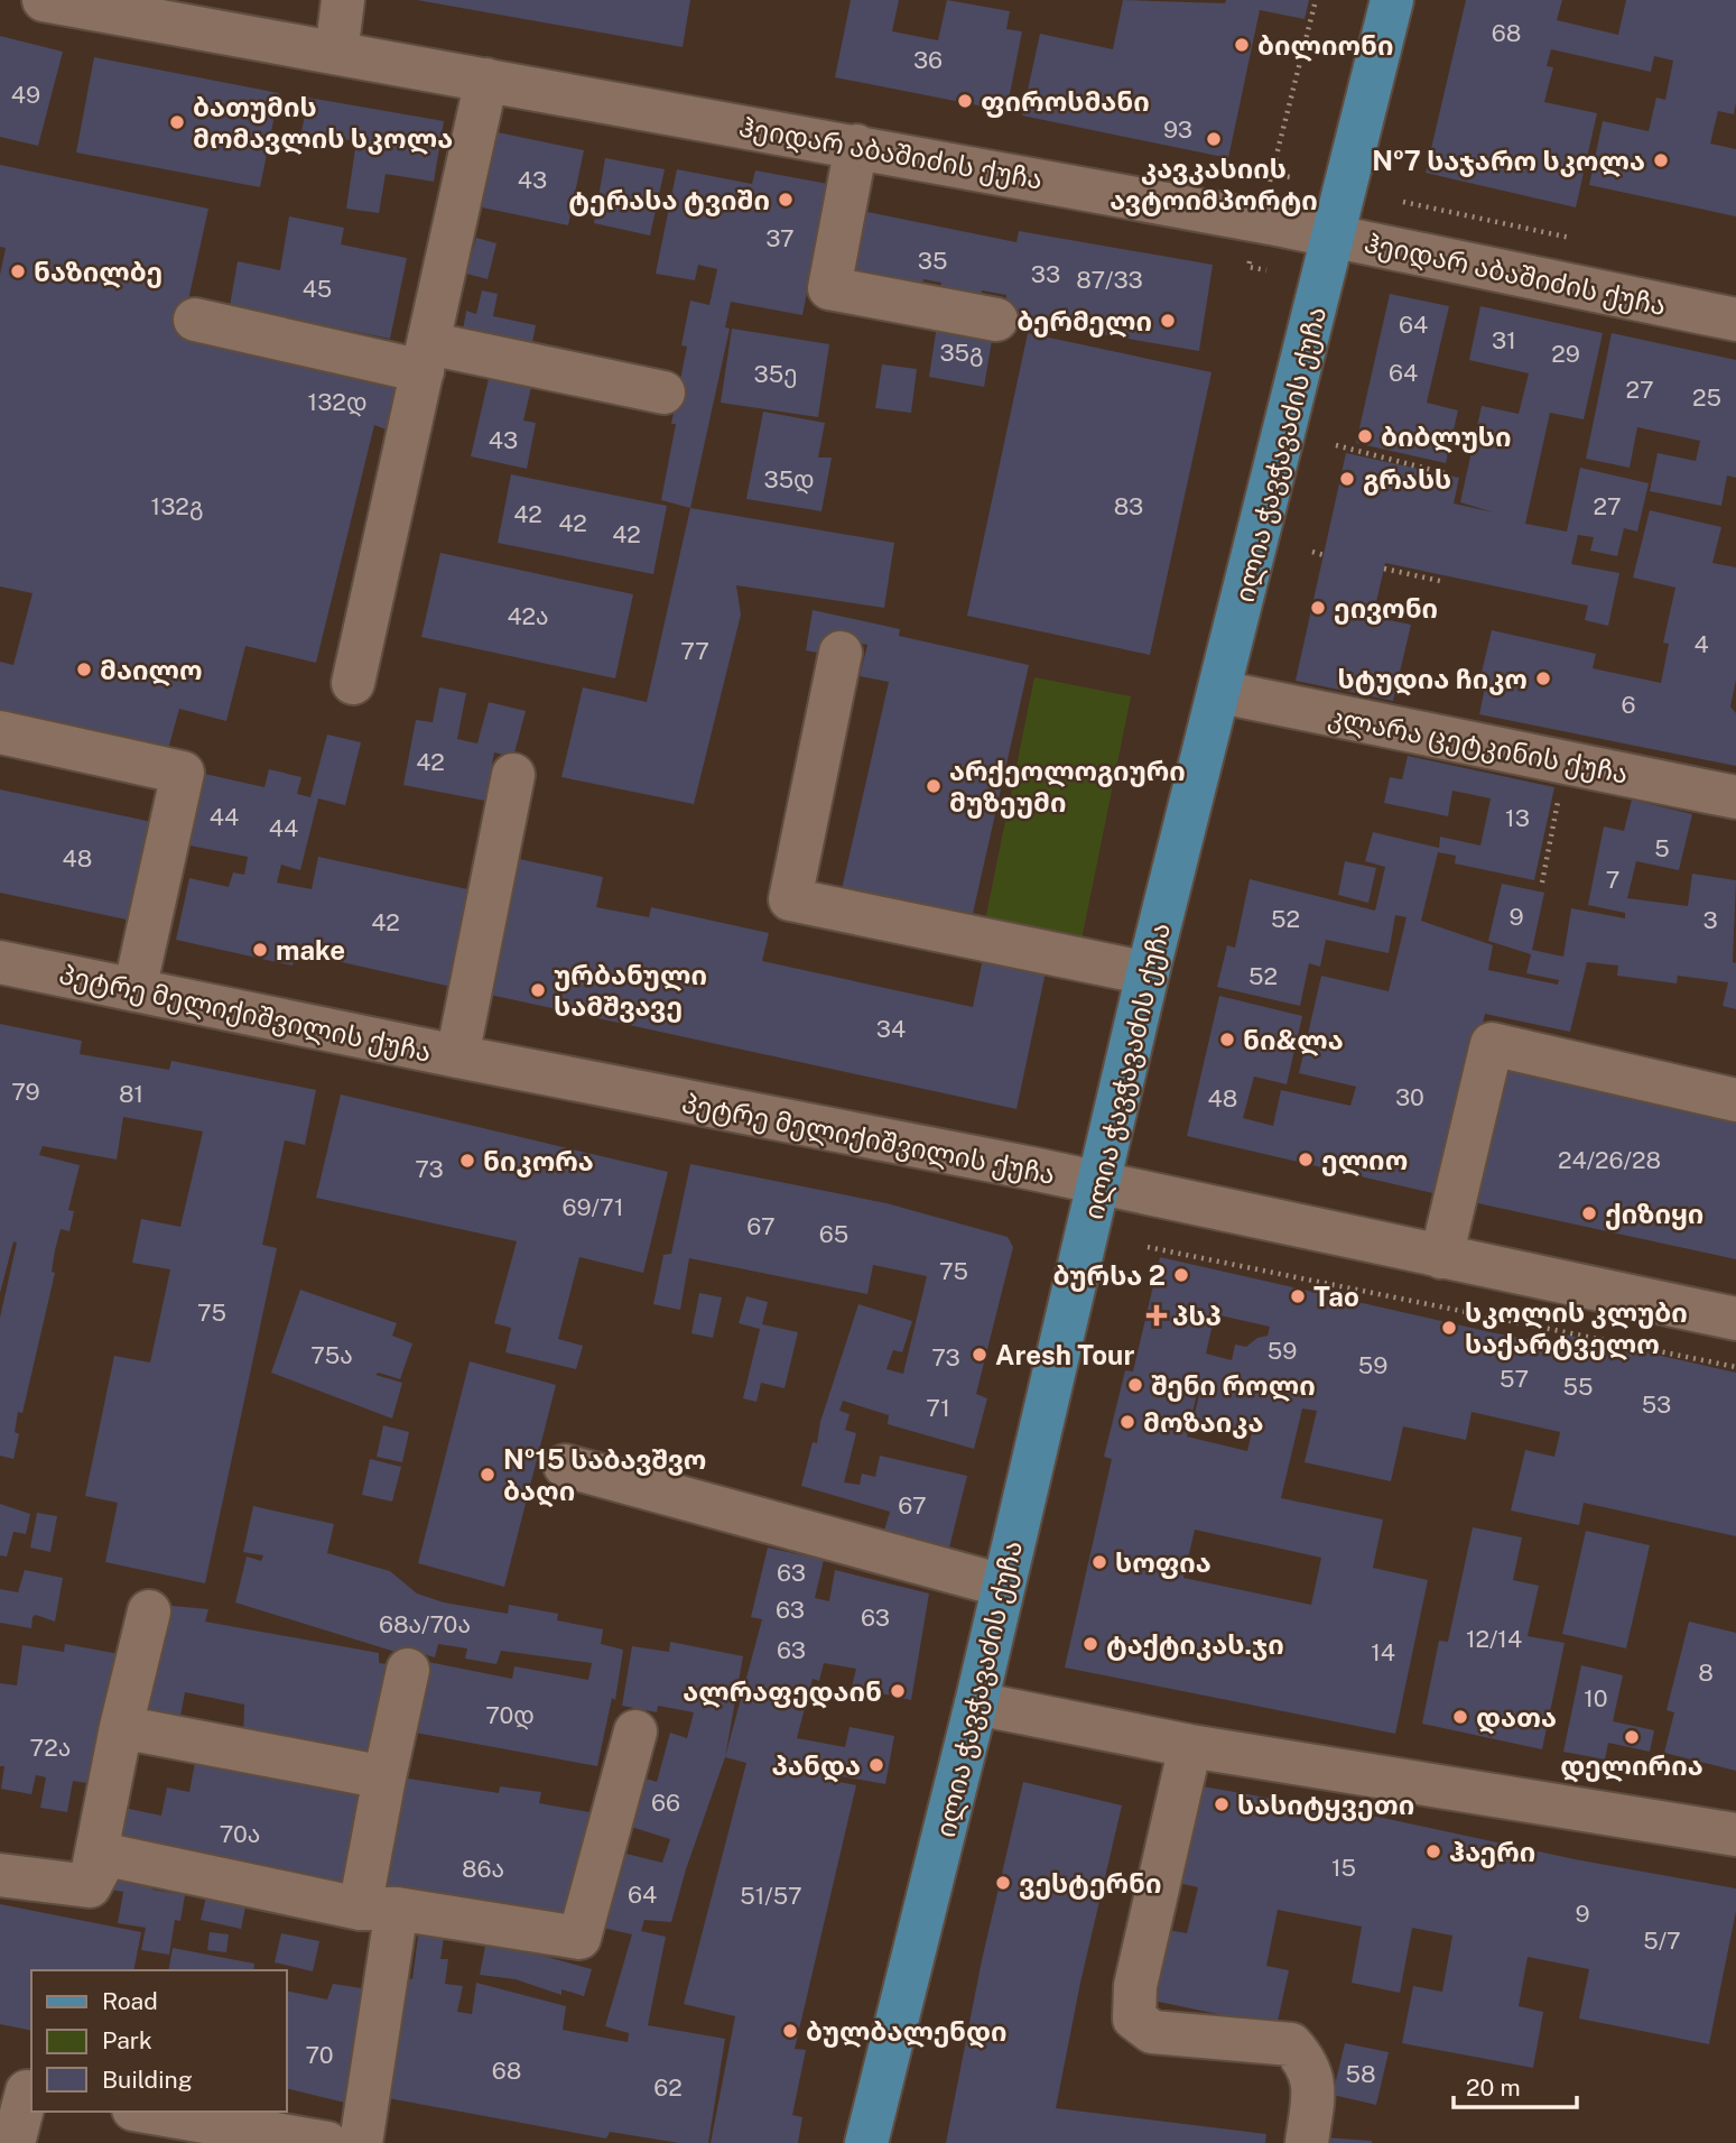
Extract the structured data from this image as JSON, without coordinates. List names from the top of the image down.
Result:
{
  "streets": {
    "main road": ["ილია ჭავჭავაძის ქუჩა"],
    "street": ["ჰეიდარ აბაშიძის ქუჩა", "კლარა ცეტკინის ქუჩა", "პეტრე მელიქიშვილის ქუჩა"]
  },
  "crossings": [
    ["ჰეიდარ აბაშიძის ქუჩა", "ილია ჭავჭავაძის ქუჩა"],
    ["ილია ჭავჭავაძის ქუჩა", "კლარა ცეტკინის ქუჩა"],
    ["ილია ჭავჭავაძის ქუჩა", "პეტრე მელიქიშვილის ქუჩა"]
  ],
  "places": {
    "other": [
      "ბილიონი",
      "ფიროსმანი",
      "ბათუმის მომავლის სკოლა",
      "კავკასიის ავტოიმპორტი",
      "№7 საჯარო სკოლა",
      "ტერასა ტვიში",
      "ნაზილბე",
      "ბერმელი",
      "ბიბლუსი",
      "გრასს",
      "ეივონი",
      "მაილო",
      "სტუდია ჩიკო",
      "არქეოლოგიური მუზეუმი",
      "make",
      "ურბანული სამშვავე",
      "ნი&ლა",
      "ელიო",
      "ნიკორა",
      "ქიზიყი",
      "ბურსა 2",
      "Tao",
      "სკოლის კლუბი საქარტველო",
      "Aresh Tour",
      "შენი როლი",
      "მოზაიკა",
      "№15 საბავშვო ბაღი",
      "სოფია",
      "ტაქტიკას.ჯი",
      "ალრაფედაინ",
      "დათა",
      "დელირია",
      "პანდა",
      "სასიტყვეთი",
      "ჰაერი",
      "ვესტერნი",
      "ბულბალენდი"
    ],
    "health": ["პსპ"]
  },
  "house_numbers": [
    "68",
    "36",
    "49",
    "93",
    "43",
    "37",
    "35",
    "33",
    "87/33",
    "45",
    "64",
    "31",
    "35გ",
    "29",
    "64",
    "35ე",
    "27",
    "25",
    "132დ",
    "43",
    "35დ",
    "132გ",
    "83",
    "27",
    "42",
    "42",
    "42",
    "42ა",
    "4",
    "77",
    "6",
    "42",
    "44",
    "13",
    "44",
    "5",
    "48",
    "7",
    "9",
    "52",
    "3",
    "42",
    "52",
    "34",
    "79",
    "81",
    "30",
    "48",
    "24/26/28",
    "73",
    "69/71",
    "67",
    "65",
    "75",
    "75",
    "59",
    "75ა",
    "73",
    "59",
    "57",
    "55",
    "53",
    "71",
    "67",
    "63",
    "63",
    "63",
    "68ა/70ა",
    "12/14",
    "63",
    "14",
    "8",
    "10",
    "70დ",
    "72ა",
    "66",
    "70ა",
    "15",
    "86ა",
    "64",
    "51/57",
    "9",
    "5/7",
    "70",
    "68",
    "58",
    "62"
  ],
  "legend": ["Road", "Park", "Building"],
  "scale_bar": "20 m"
}
